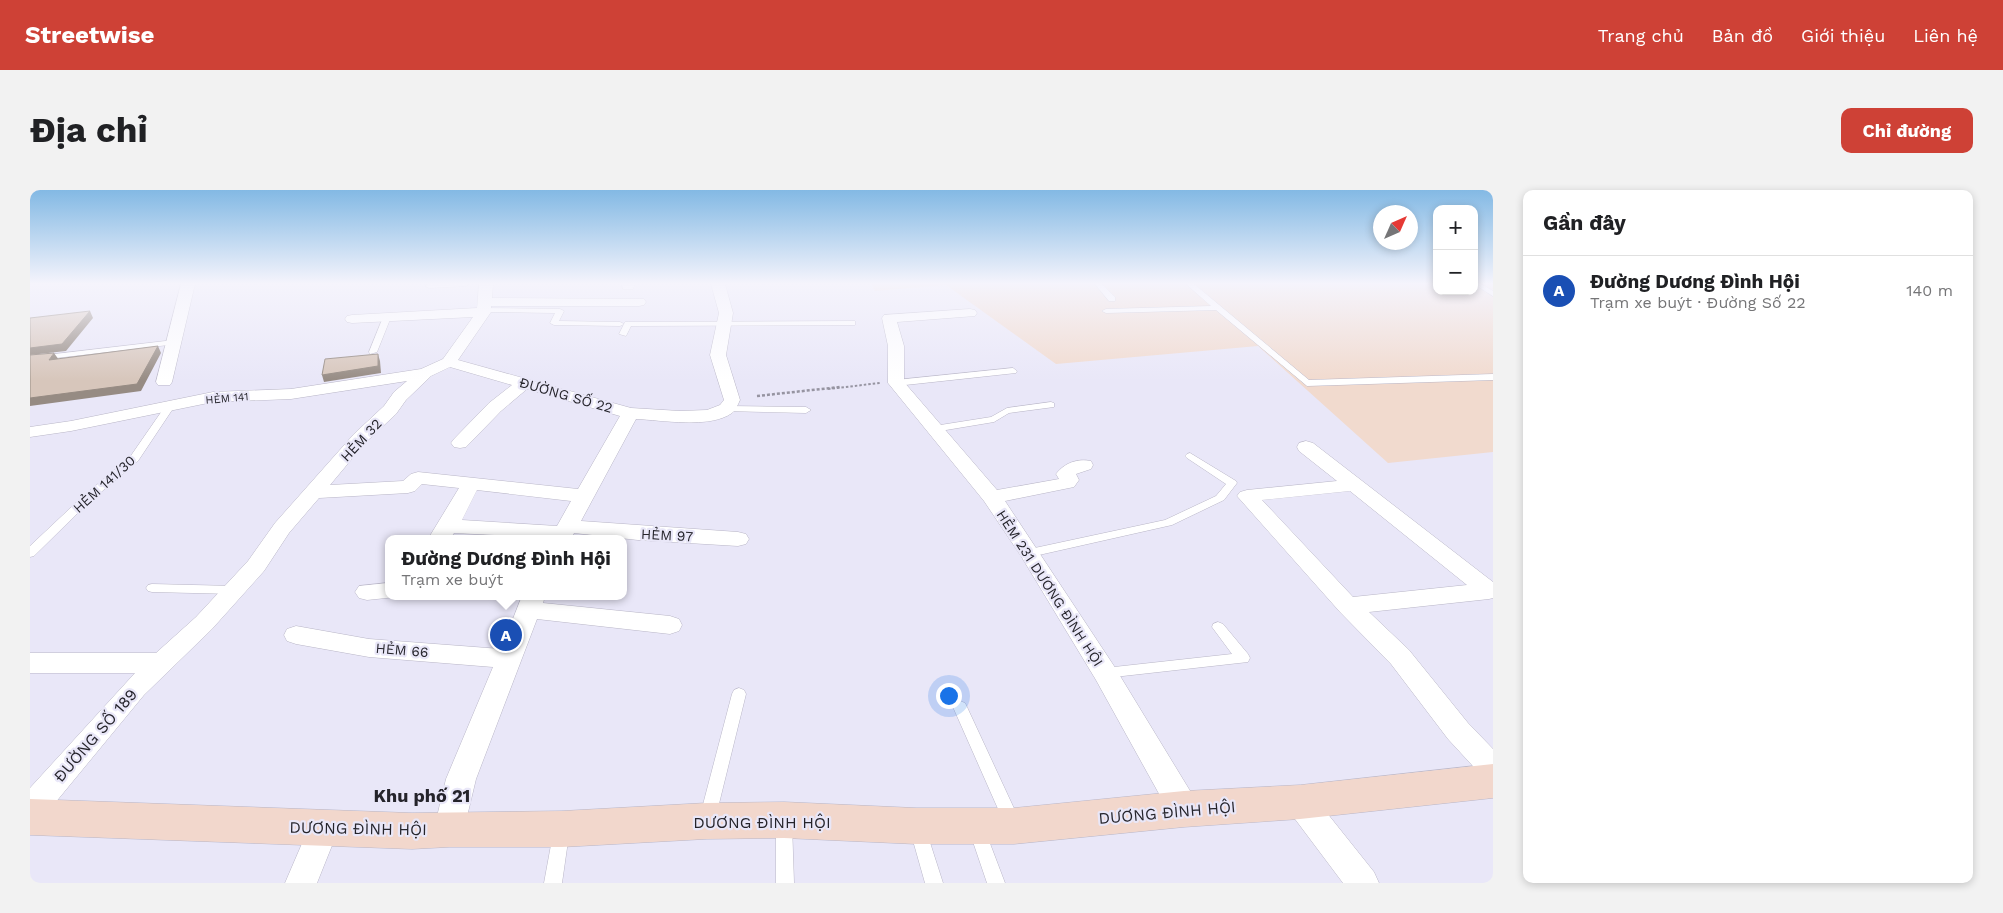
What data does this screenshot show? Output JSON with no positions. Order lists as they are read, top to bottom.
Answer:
{
  "streets": {
    "street": [
      "ĐƯỜNG SỐ 22",
      "HẺM 141",
      "HẺM 32",
      "HẺM 97",
      "HẺM 231 DƯƠNG ĐÌNH HỘI",
      "HẺM 66",
      "ĐƯỜNG SỐ 189",
      "DƯƠNG ĐÌNH HỘI"
    ],
    "lane": ["HẺM 141/30"]
  },
  "crossings": [
    ["ĐƯỜNG SỐ 22", "HẺM 32"],
    ["ĐƯỜNG SỐ 22", "HẺM 97"],
    ["HẺM 141", "HẺM 32"],
    ["HẺM 141", "HẺM 141/30"],
    ["HẺM 32", "ĐƯỜNG SỐ 189"],
    ["HẺM 231 DƯƠNG ĐÌNH HỘI", "DƯƠNG ĐÌNH HỘI"]
  ],
  "districts": ["Khu phố 21"],
  "north": "top right",
  "page": {
    "header": "Streetwise",
    "nav": [
      "Trang chủ",
      "Bản đồ",
      "Giới thiệu",
      "Liên hệ"
    ],
    "buttons": "Chỉ đường",
    "title": "Địa chỉ",
    "heading": "Gần đây",
    "map_buttons": ["+", "−"],
    "list": [
      {
        "mark": "A",
        "name": "Đường Dương Đình Hội",
        "note": "Trạm xe buýt · Đường Số 22",
        "value": "140 m"
      }
    ],
    "popup": ["Đường Dương Đình Hội", "Trạm xe buýt"],
    "pins": "A"
  }
}
